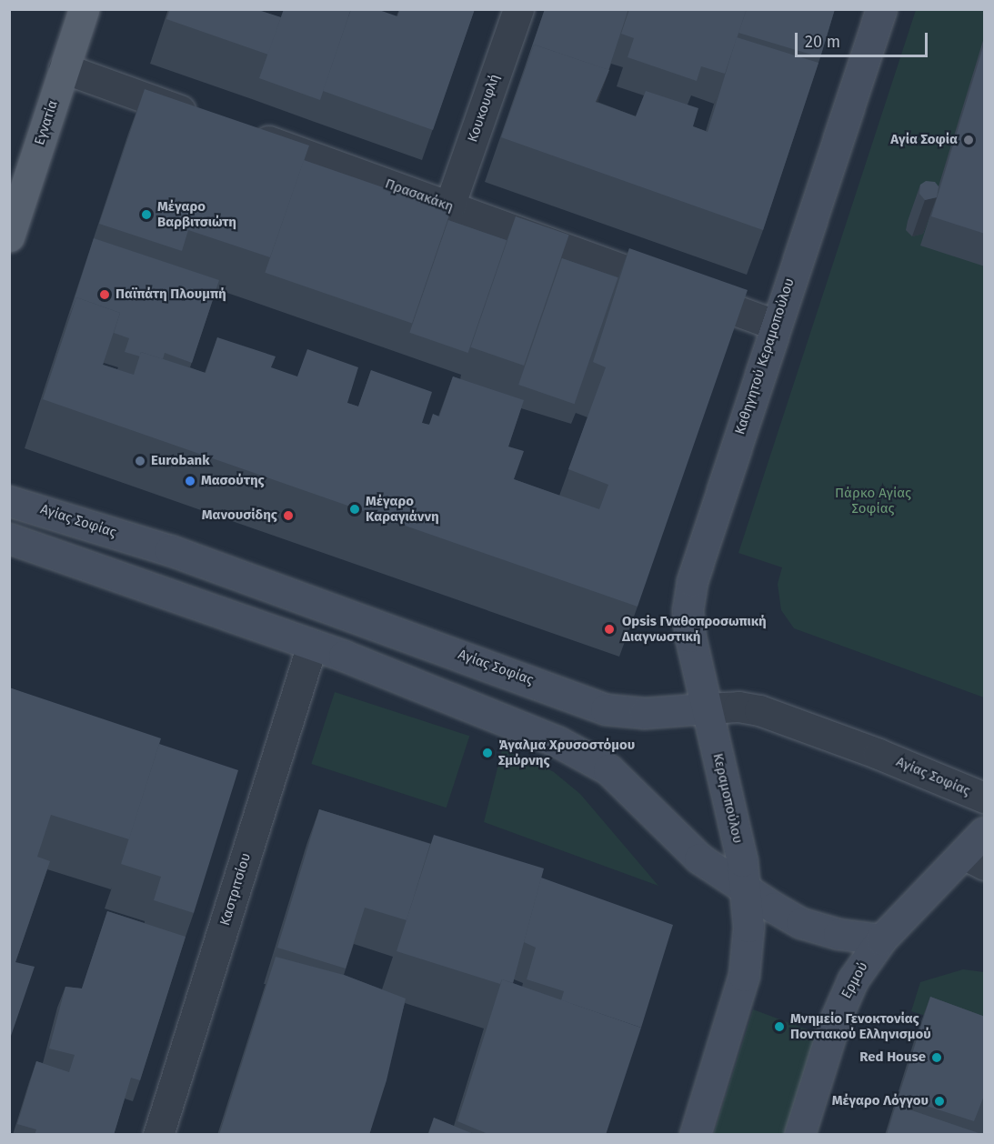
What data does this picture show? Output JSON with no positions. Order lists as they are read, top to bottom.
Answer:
{
  "streets": {
    "main road": [
      "Εγνατία",
      "Καθηγητού Κεραμοπούλου",
      "Αγίας Σοφίας",
      "Κεραμοπούλου",
      "Ερμού"
    ],
    "street": ["Κουκουφλή", "Πρασακάκη", "Καστριτσίου"]
  },
  "crossings": [
    ["Κουκουφλή", "Πρασακάκη"],
    ["Πρασακάκη", "Καθηγητού Κεραμοπούλου"],
    ["Καθηγητού Κεραμοπούλου", "Αγίας Σοφίας"],
    ["Καθηγητού Κεραμοπούλου", "Κεραμοπούλου"],
    ["Αγίας Σοφίας", "Κεραμοπούλου"]
  ],
  "parks": ["Πάρκο Αγίας Σοφίας"],
  "places": [
    "Αγία Σοφία",
    "Μέγαρο Βαρβιτσιώτη",
    "Παϊπάτη Πλουμπή",
    "Eurobank",
    "Μασούτης",
    "Μέγαρο Καραγιάννη",
    "Μανουσίδης",
    "Opsis Γναθοπροσωπική Διαγνωστική",
    "Άγαλμα Χρυσοστόμου Σμύρνης",
    "Μνημείο Γενοκτονίας Ποντιακού Ελληνισμού",
    "Red House",
    "Μέγαρο Λόγγου"
  ],
  "scale_bar": "20 m"
}
